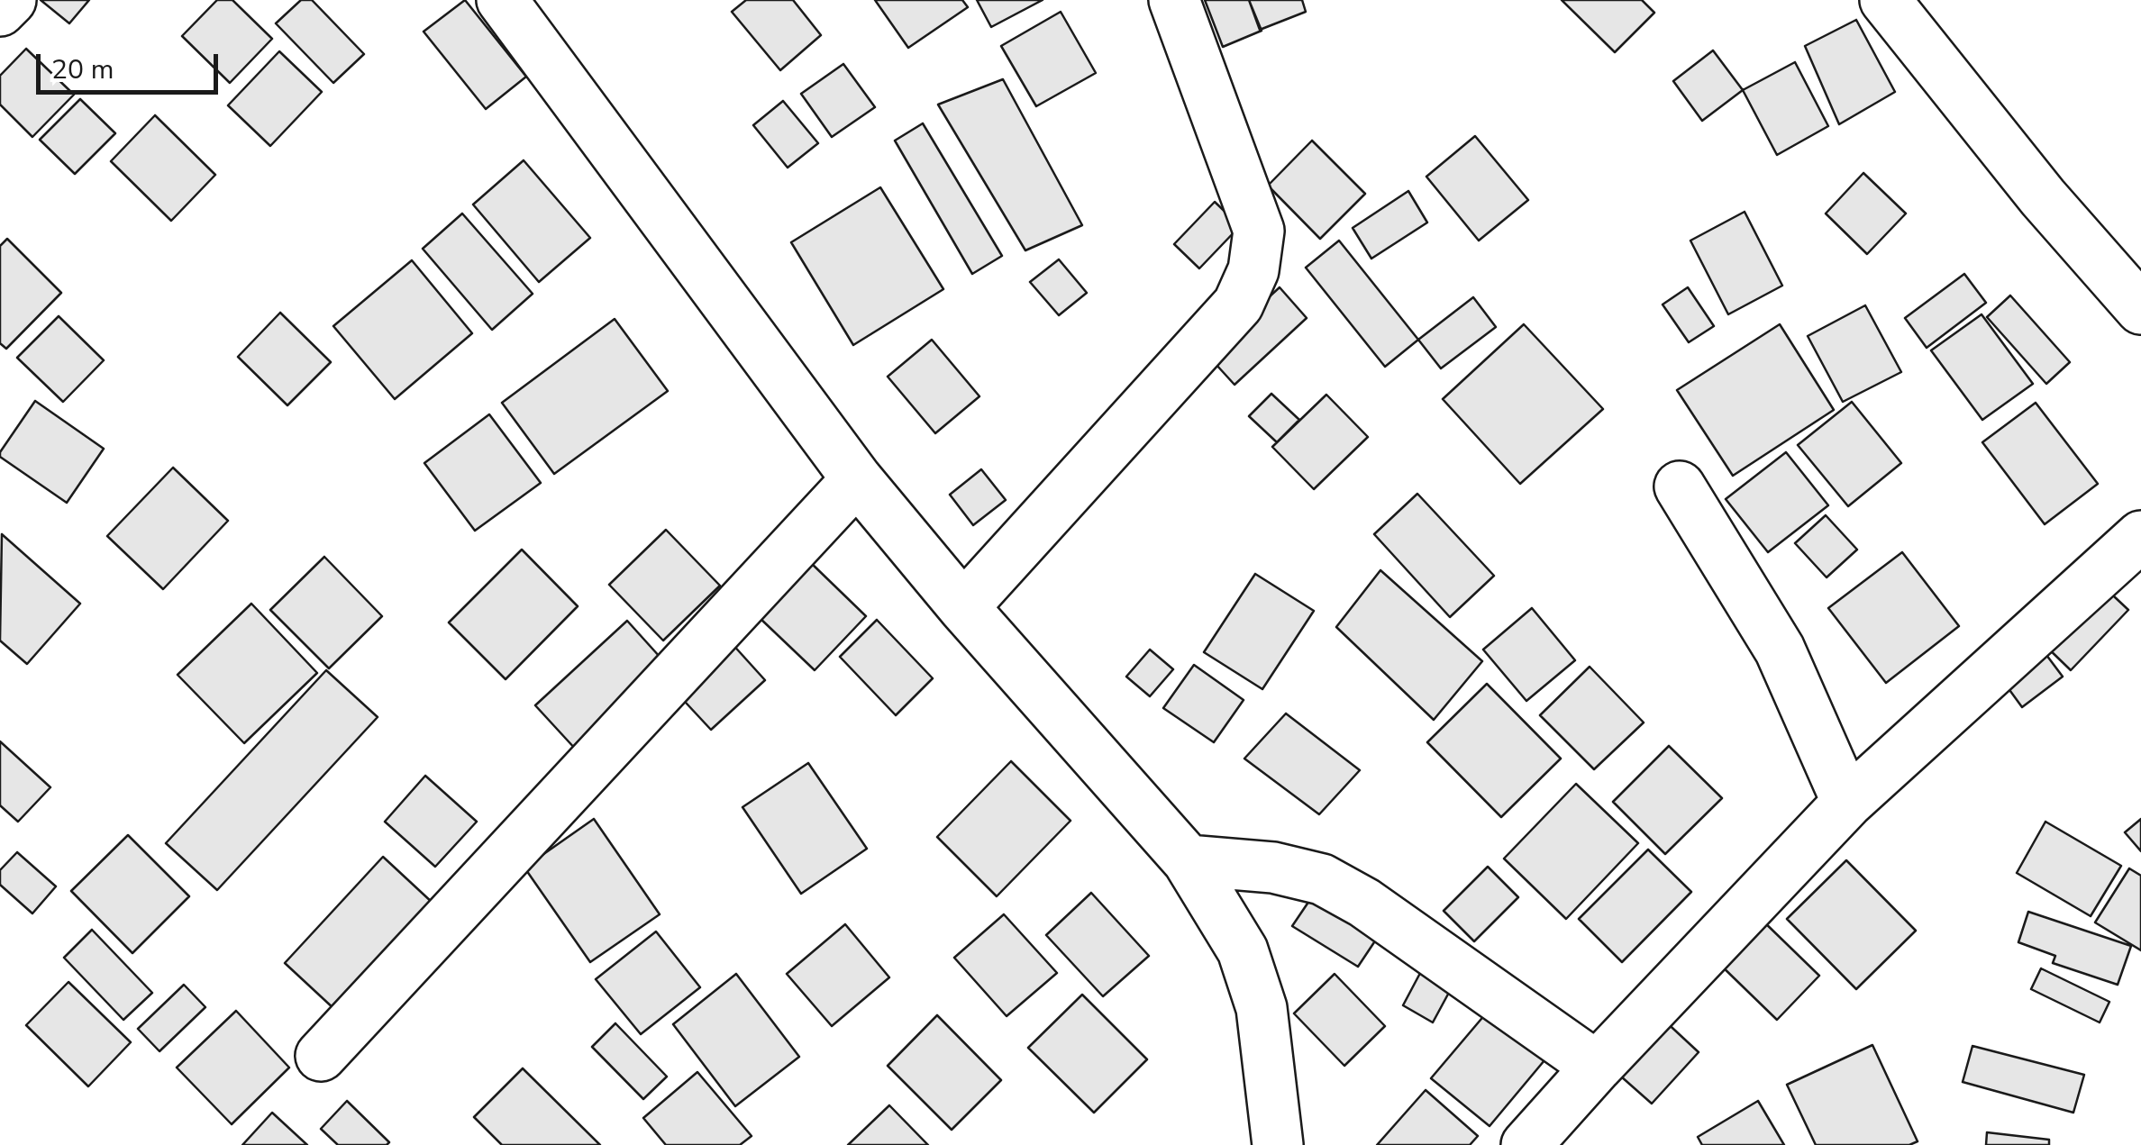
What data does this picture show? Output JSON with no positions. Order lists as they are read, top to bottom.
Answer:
{
  "scale_bar": "20 m"
}
